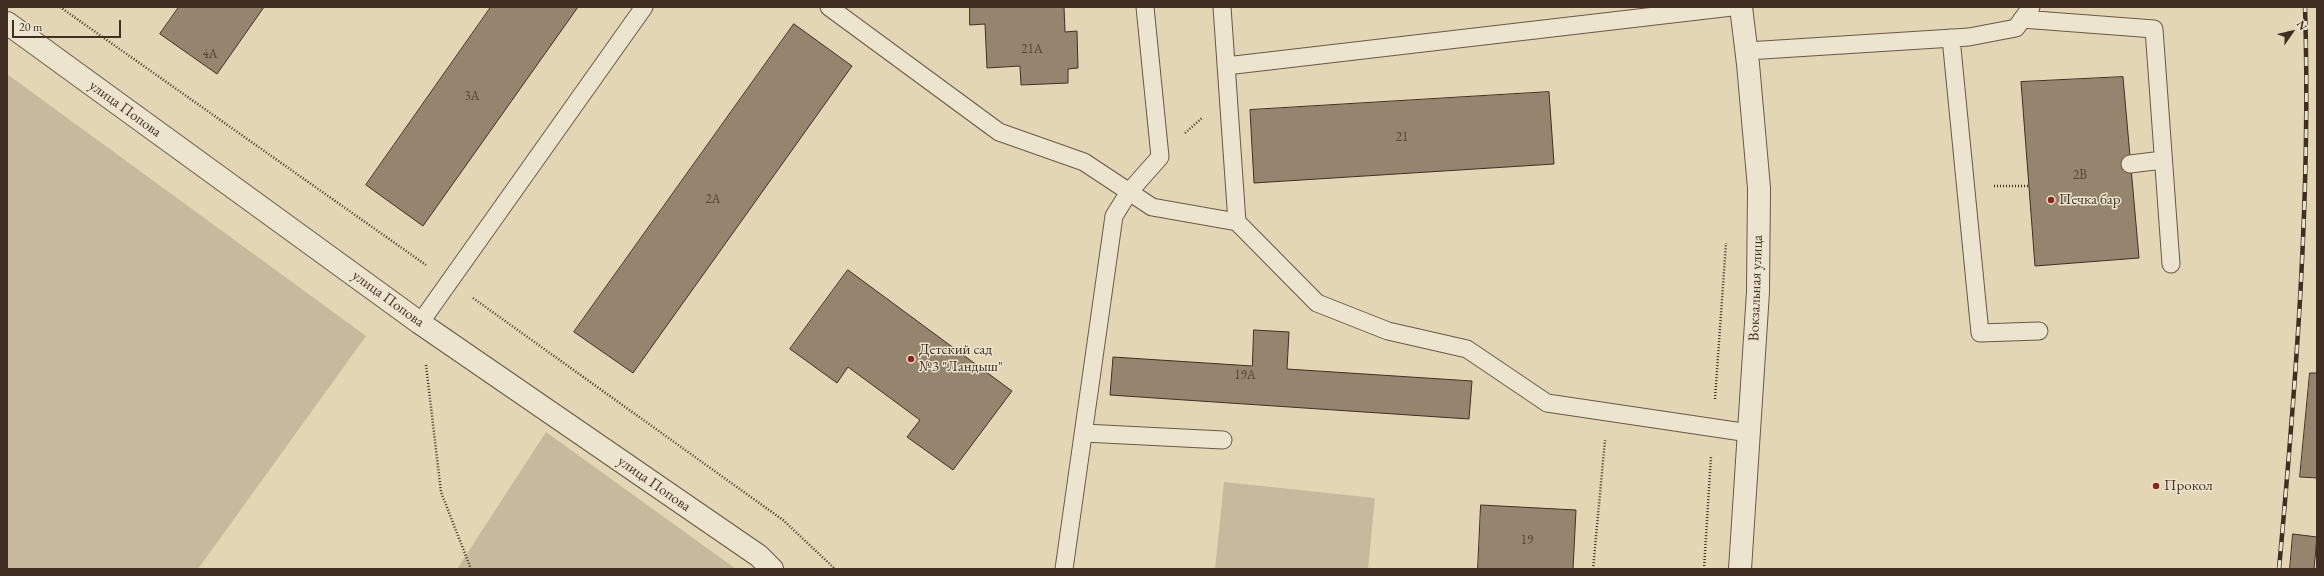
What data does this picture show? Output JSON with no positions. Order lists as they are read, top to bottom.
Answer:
{
  "streets": {
    "street": ["улица Попова", "Вокзальная улица"]
  },
  "places": ["Печка бар", "Детский сад №3 \"Ландыш\"", "Прокол"],
  "house_numbers": [
    "21А",
    "4А",
    "3А",
    "21",
    "2В",
    "2А",
    "19А",
    "19"
  ],
  "scale_bar": "20 m",
  "north": "top right"
}
